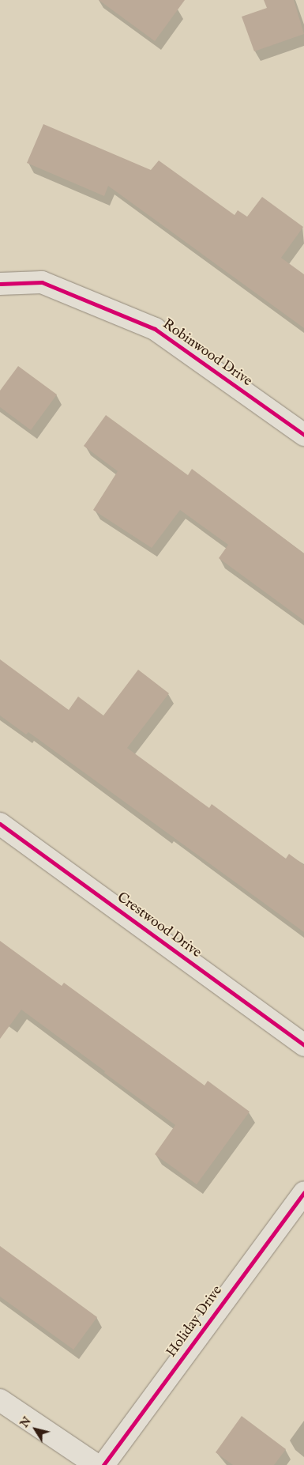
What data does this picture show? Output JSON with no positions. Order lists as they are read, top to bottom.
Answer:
{
  "streets": {
    "street": ["Robinwood Drive", "Crestwood Drive", "Holiday Drive"]
  },
  "north": "top left"
}
